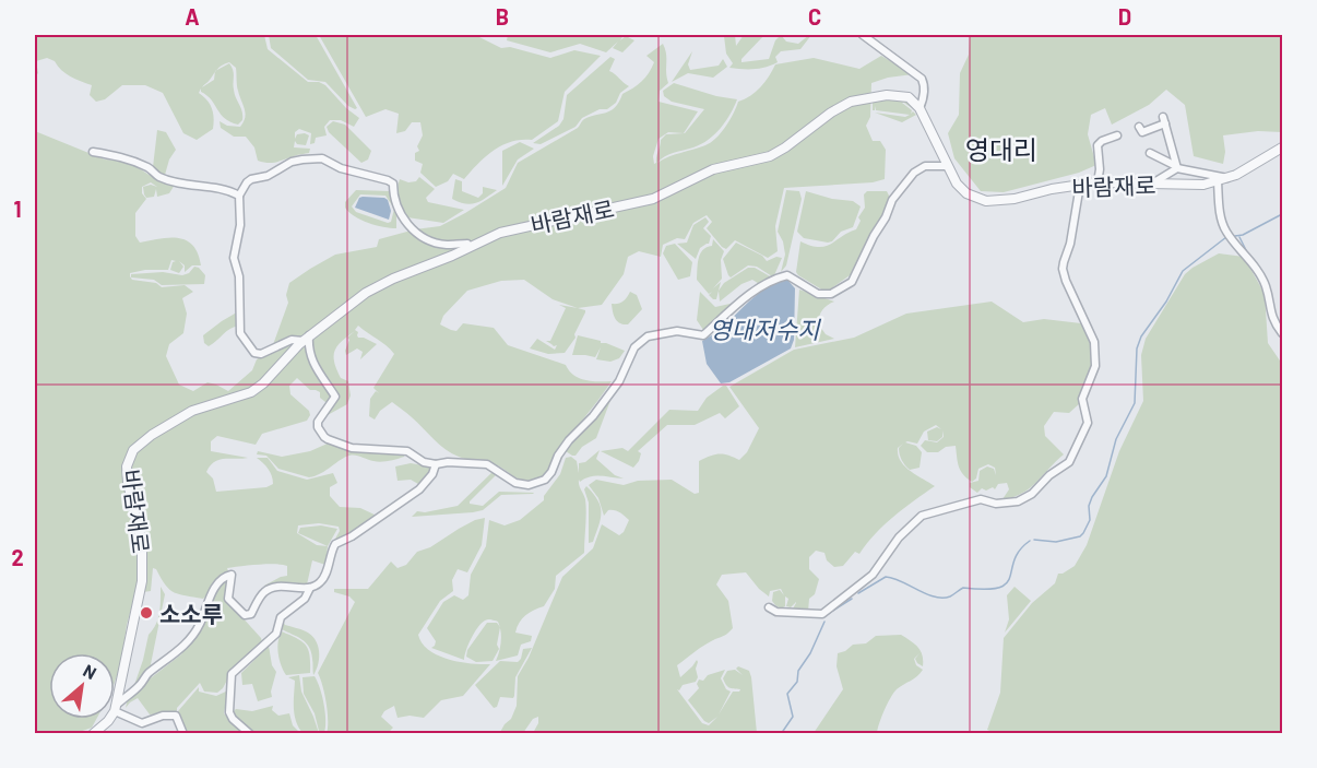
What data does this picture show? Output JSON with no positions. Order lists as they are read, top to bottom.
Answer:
{
  "streets": {
    "street": ["바람재로"]
  },
  "districts": ["영대리"],
  "water": ["영대저수지"],
  "places": ["소소루"],
  "north": "top right",
  "grid": {
    "columns": [
      "A",
      "B",
      "C",
      "D"
    ],
    "rows": ["1", "2"]
  }
}
